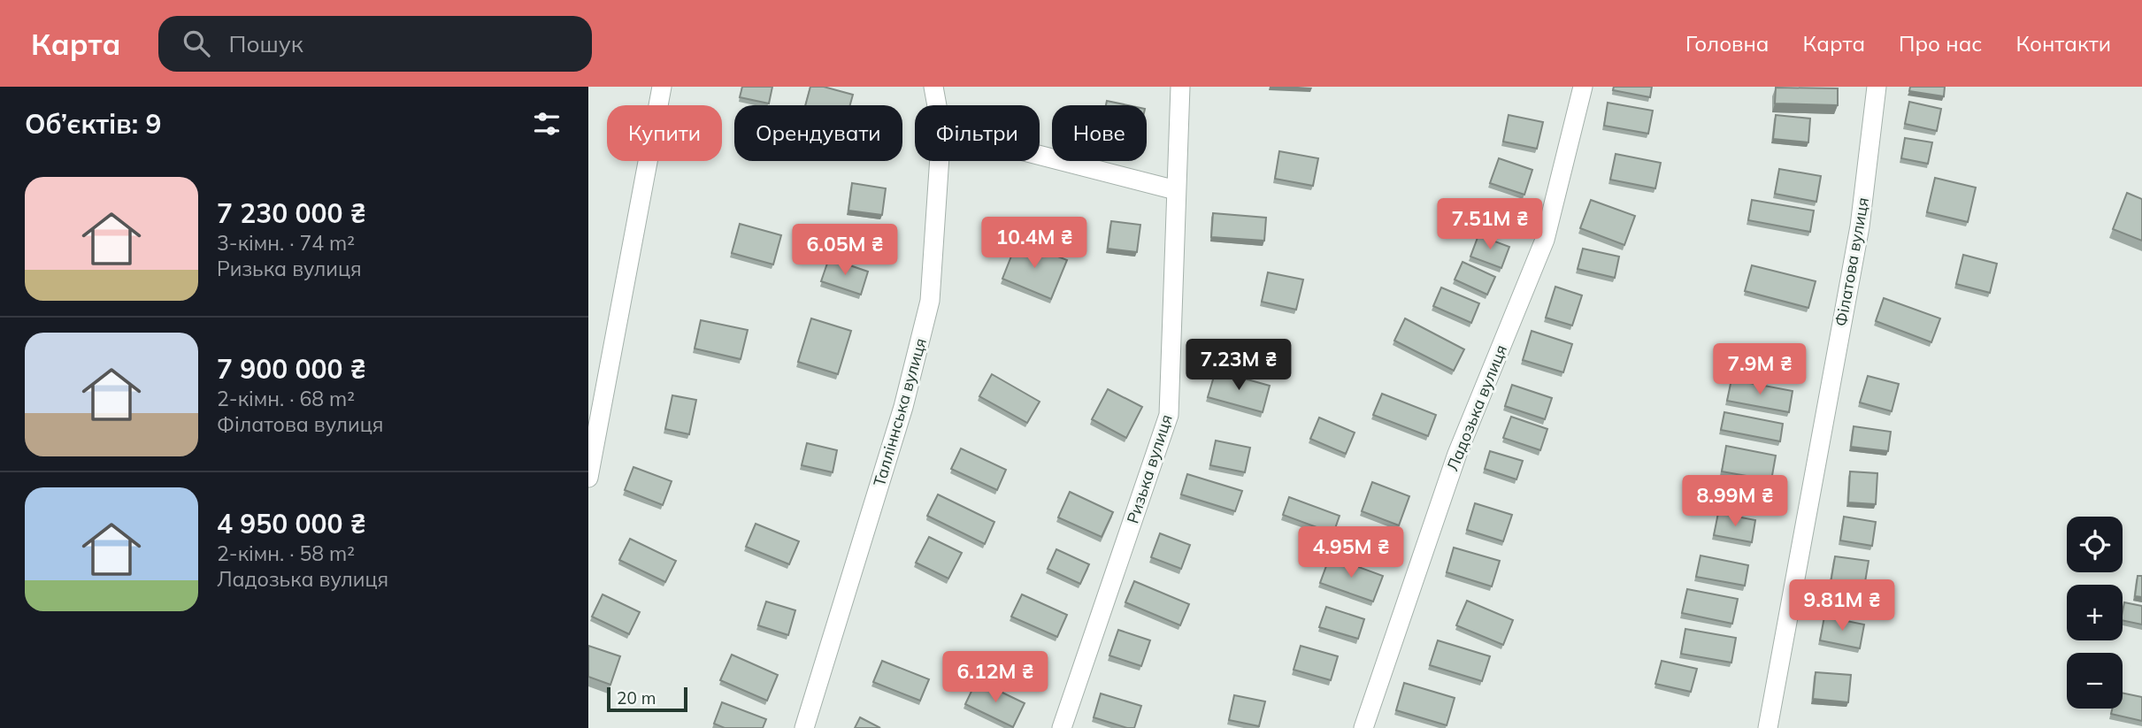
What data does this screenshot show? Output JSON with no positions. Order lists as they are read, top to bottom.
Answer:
{
  "streets": {
    "street": [
      "Філатова вулиця",
      "Ладозька вулиця",
      "Талліннська вулиця",
      "Ризька вулиця"
    ]
  },
  "scale_bar": "20 m",
  "page": {
    "header": "Карта",
    "search": "Пошук",
    "nav": [
      "Головна",
      "Карта",
      "Про нас",
      "Контакти"
    ],
    "heading": "Об’єктів: 9",
    "chip": [
      "Купити",
      "Орендувати",
      "Фільтри",
      "Нове"
    ],
    "list": [
      {
        "name": "7 230 000 ₴",
        "note": "3-кімн. · 74 m² · Ризька вулиця"
      },
      {
        "name": "7 900 000 ₴",
        "note": "2-кімн. · 68 m² · Філатова вулиця"
      },
      {
        "name": "4 950 000 ₴",
        "note": "2-кімн. · 58 m² · Ладозька вулиця"
      }
    ],
    "price": [
      "7.51M ₴",
      "10.4M ₴",
      "6.05M ₴",
      "7.23M ₴",
      "7.9M ₴",
      "8.99M ₴",
      "4.95M ₴",
      "9.81M ₴",
      "6.12M ₴"
    ],
    "map_buttons": ["+", "−"],
    "scale": "20 m"
  }
}
